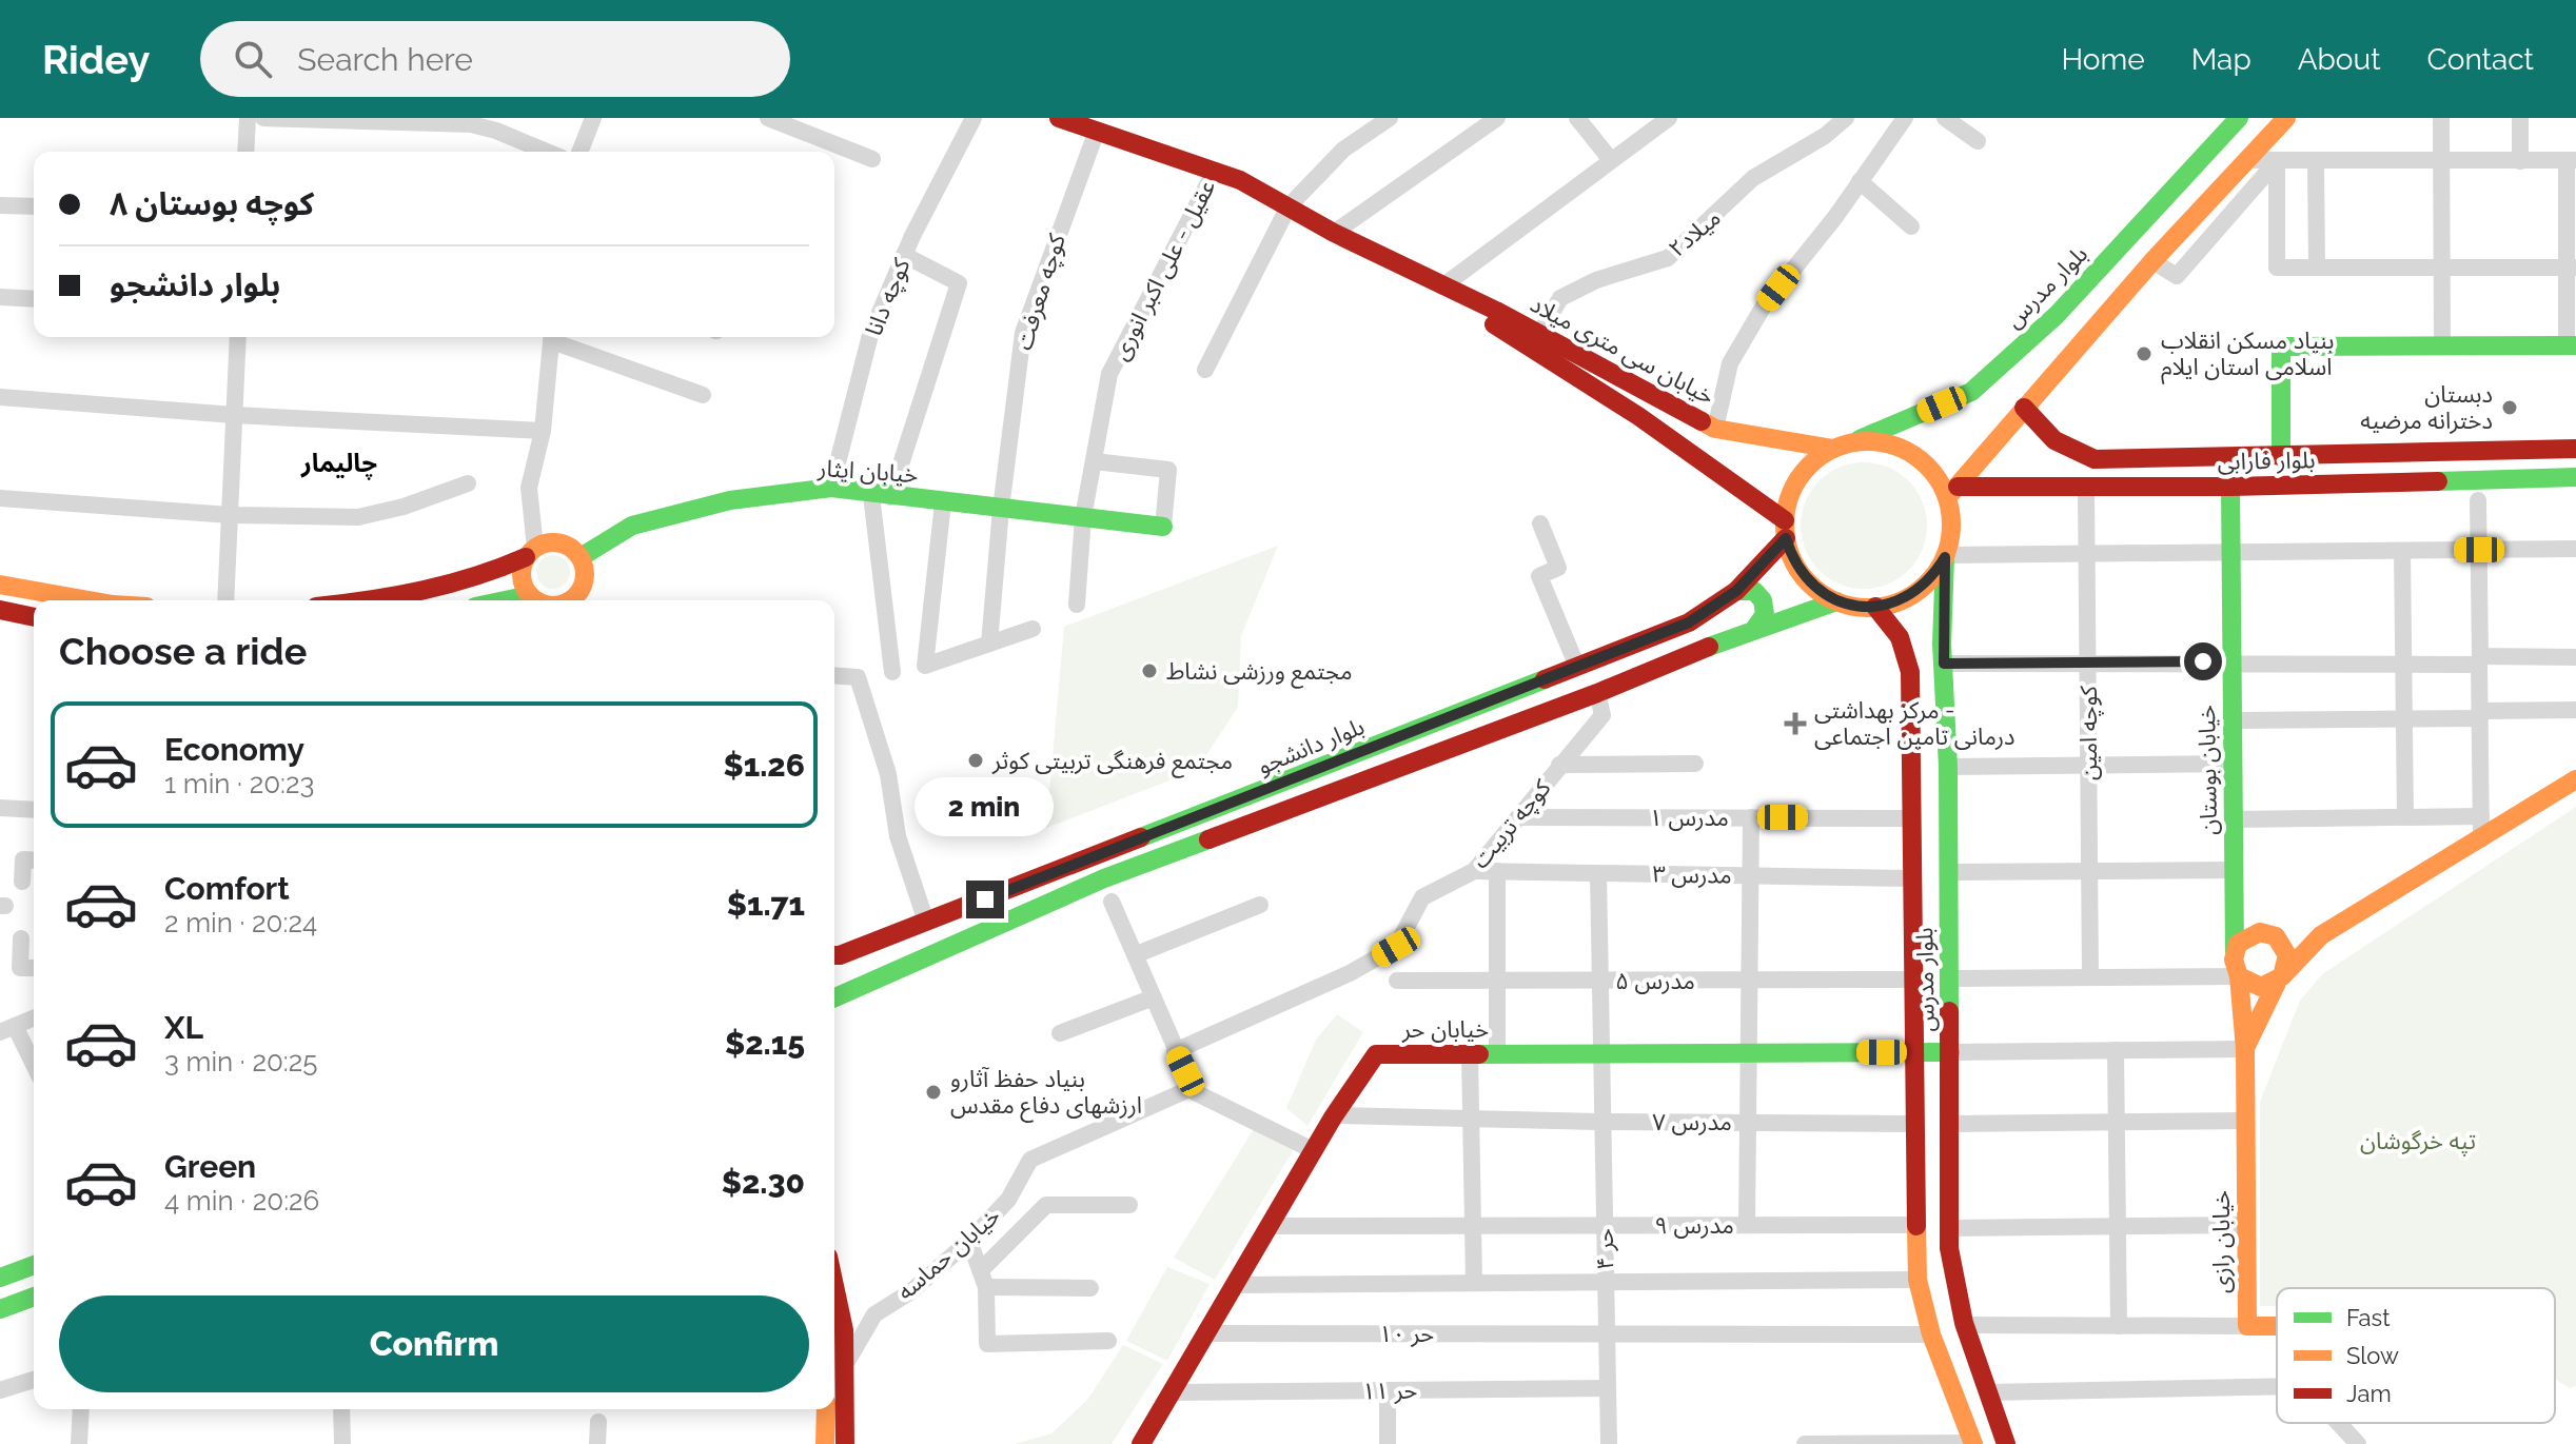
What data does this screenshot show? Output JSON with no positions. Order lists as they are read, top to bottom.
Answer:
{
  "streets": {
    "main road": [
      "بلوار مدرس",
      "خیابان سی متری میلاد",
      "بلوار فارابی",
      "خیابان ایثار",
      "بلوار دانشجو",
      "خیابان بوستان",
      "خیابان حر",
      "خیابان رازی"
    ],
    "street": [
      "میلاد۲",
      "عقیل - علی اکبر انوری",
      "کوچه معرفت",
      "کوچه دانا",
      "کوچه امین",
      "مدرس ۱",
      "کوچه تربیت",
      "مدرس ۳",
      "مدرس ۵",
      "مدرس ۷",
      "مدرس ۹",
      "حر ۴",
      "خیابان حماسه",
      "حر ۱۰",
      "حر ۱۱"
    ]
  },
  "crossings": [
    ["میلاد۲", "خیابان سی متری میلاد"],
    ["عقیل - علی اکبر انوری", "خیابان سی متری میلاد"],
    ["عقیل - علی اکبر انوری", "خیابان ایثار"],
    ["بلوار مدرس", "خیابان سی متری میلاد"],
    ["بلوار مدرس", "بلوار فارابی"],
    ["بلوار مدرس", "بلوار دانشجو"],
    ["بلوار مدرس", "مدرس ۱"],
    ["بلوار مدرس", "مدرس ۳"],
    ["بلوار مدرس", "مدرس ۵"],
    ["بلوار مدرس", "خیابان حر"],
    ["بلوار مدرس", "مدرس ۷"],
    ["بلوار مدرس", "مدرس ۹"],
    ["بلوار مدرس", "حر ۱۰"],
    ["کوچه معرفت", "خیابان سی متری میلاد"],
    ["کوچه معرفت", "خیابان ایثار"],
    ["کوچه دانا", "خیابان ایثار"],
    ["خیابان سی متری میلاد", "بلوار فارابی"],
    ["خیابان سی متری میلاد", "بلوار دانشجو"],
    ["بلوار فارابی", "کوچه امین"],
    ["بلوار فارابی", "بلوار دانشجو"],
    ["بلوار فارابی", "خیابان بوستان"],
    ["خیابان بوستان", "خیابان رازی"],
    ["مدرس ۱", "کوچه تربیت"],
    ["کوچه تربیت", "مدرس ۳"],
    ["مدرس ۳", "حر ۴"],
    ["مدرس ۵", "حر ۴"],
    ["خیابان حر", "مدرس ۷"],
    ["خیابان حر", "مدرس ۹"],
    ["خیابان حر", "حر ۴"],
    ["خیابان حر", "حر ۱۰"],
    ["خیابان حر", "حر ۱۱"],
    ["مدرس ۷", "حر ۴"],
    ["مدرس ۹", "حر ۴"],
    ["حر ۴", "حر ۱۰"],
    ["حر ۴", "حر ۱۱"]
  ],
  "districts": ["چالیمار"],
  "parks": ["تپه خرگوشان"],
  "places": {
    "other": [
      "بنیاد مسکن انقلاب اسلامی استان ایلام",
      "دبستان دخترانه مرضیه",
      "مجتمع ورزشی نشاط",
      "مجتمع فرهنگی تربیتی کوثر",
      "بنیاد حفظ آثارو ارزشهای دفاع مقدس"
    ],
    "health": ["مرکز بهداشتی - درمانی تامین اجتماعی"]
  },
  "legend": ["Fast", "Slow", "Jam"],
  "page": {
    "header": "Ridey",
    "search": "Search here",
    "nav": [
      "Home",
      "Map",
      "About",
      "Contact"
    ],
    "banner": ["کوچه بوستان ۸", "بلوار دانشجو"],
    "heading": "Choose a ride",
    "list": [
      {
        "name": "Economy",
        "note": "1 min · 20:23",
        "value": "$1.26"
      },
      {
        "name": "Comfort",
        "note": "2 min · 20:24",
        "value": "$1.71"
      },
      {
        "name": "XL",
        "note": "3 min · 20:25",
        "value": "$2.15"
      },
      {
        "name": "Green",
        "note": "4 min · 20:26",
        "value": "$2.30"
      }
    ],
    "bubble": "2 min",
    "buttons": "Confirm"
  }
}
